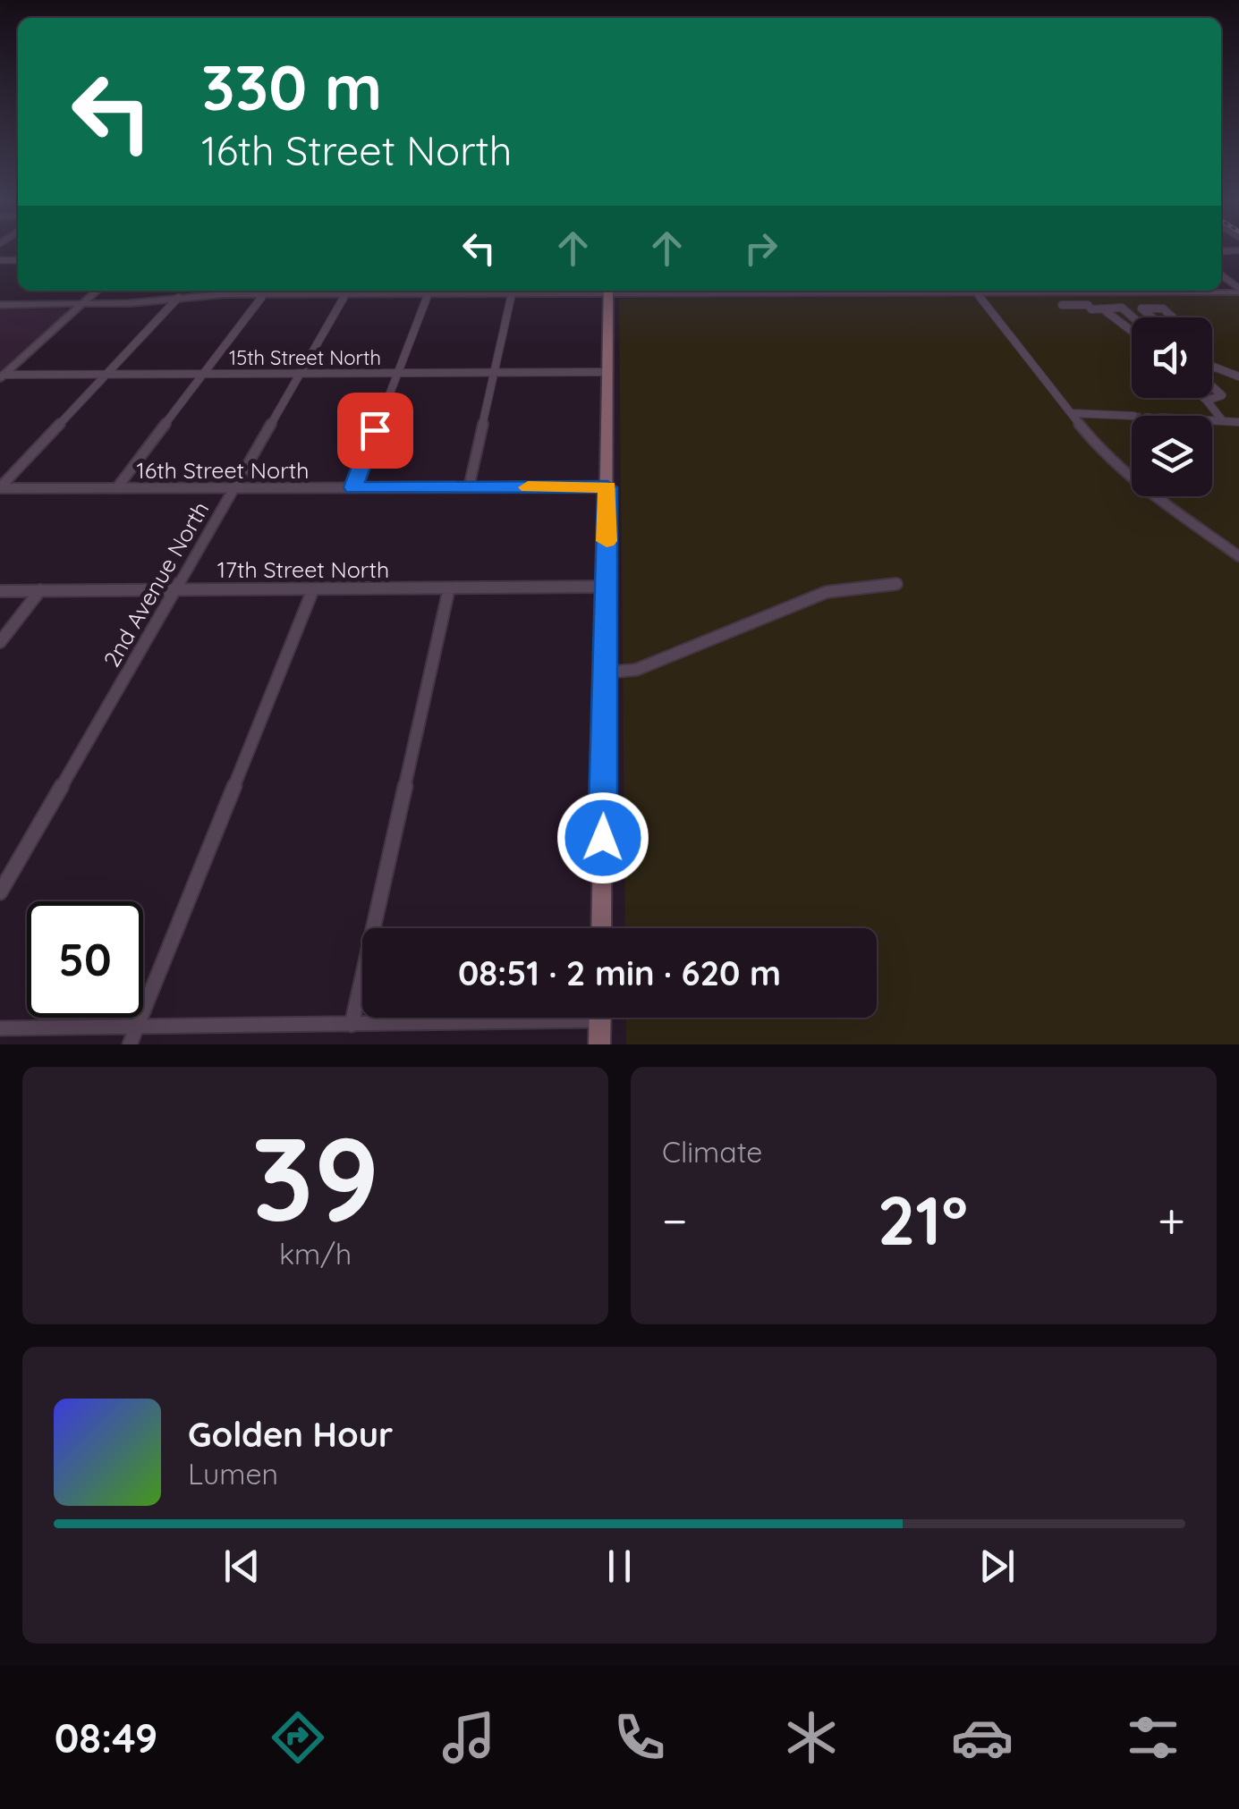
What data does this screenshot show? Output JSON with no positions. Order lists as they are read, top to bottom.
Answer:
{
  "streets": {
    "street": [
      "15th Street North",
      "16th Street North",
      "17th Street North",
      "2nd Avenue North"
    ]
  },
  "crossings": [
    ["15th Street North", "2nd Avenue North"],
    ["16th Street North", "2nd Avenue North"],
    ["17th Street North", "2nd Avenue North"]
  ],
  "page": {
    "turn": ["330 m", "16th Street North"],
    "limit": "50",
    "trip": "08:51 · 2 min · 620 m",
    "tile": [
      ["39", "km/h"],
      "Climate"
    ],
    "heat": ["−", "21°", "+"],
    "song": ["Golden Hour", "Lumen"],
    "tabs": "08:49"
  }
}
